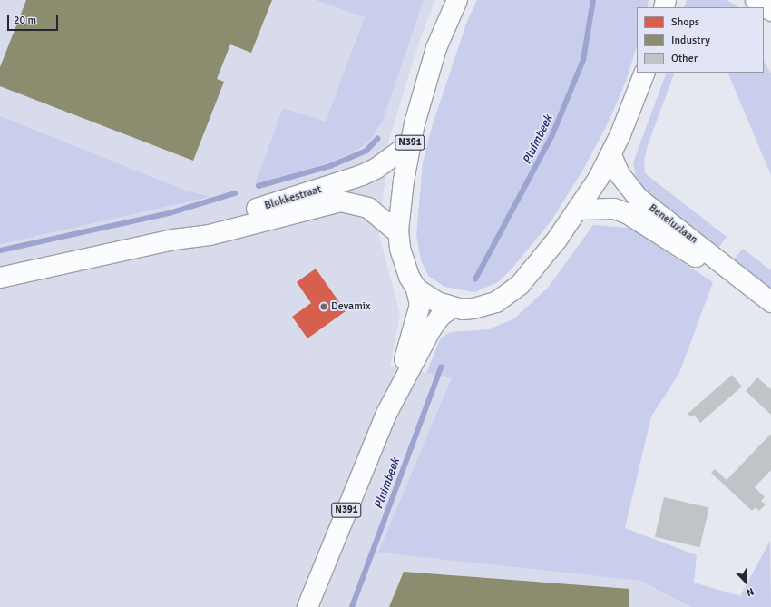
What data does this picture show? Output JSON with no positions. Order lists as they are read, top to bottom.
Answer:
{
  "streets": {
    "main road": ["N391", "Blokkestraat", "Beneluxlaan"]
  },
  "crossings": [
    ["N391", "Blokkestraat"]
  ],
  "water": ["Pluimbeek"],
  "places": ["Devamix"],
  "legend": ["Shops", "Industry", "Other"],
  "scale_bar": "20 m",
  "north": "bottom right"
}
